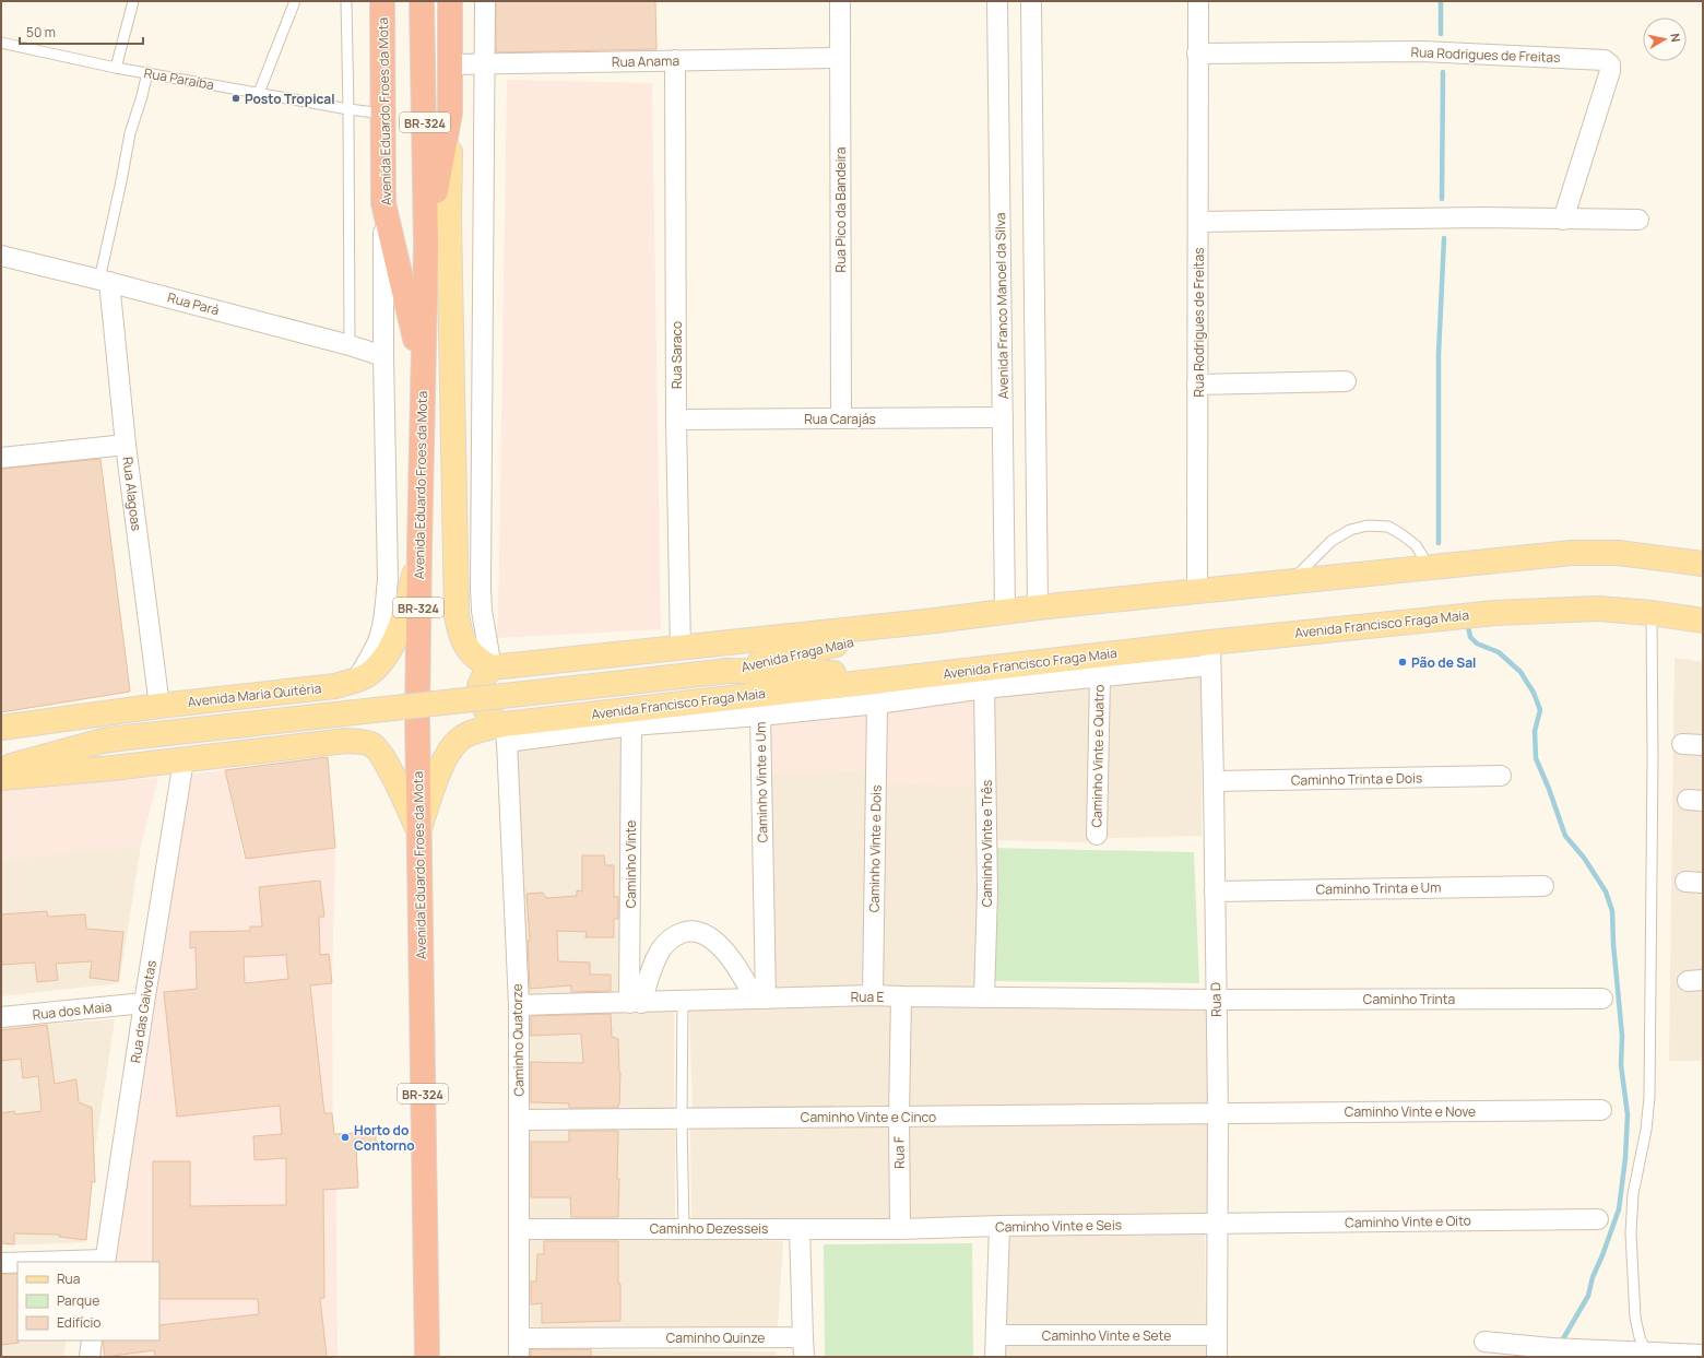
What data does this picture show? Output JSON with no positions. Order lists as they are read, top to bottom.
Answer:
{
  "streets": {
    "highway": ["Avenida Eduardo Froes da Mota", "BR-324"],
    "main road": ["Avenida Francisco Fraga Maia", "Avenida Fraga Maia", "Avenida Maria Quitéria"],
    "street": [
      "Rua Rodrigues de Freitas",
      "Rua Anama",
      "Rua Pico da Bandeira",
      "Rua Pará",
      "Avenida Franco Manoel da Silva",
      "Rua Saraco",
      "Rua Carajás",
      "Rua Alagoas",
      "Caminho Vinte e Quatro",
      "Caminho Trinta e Dois",
      "Caminho Vinte e Um",
      "Caminho Vinte e Três",
      "Caminho Vinte e Dois",
      "Caminho Vinte",
      "Caminho Trinta e Um",
      "Rua E",
      "Caminho Trinta",
      "Rua D",
      "Rua dos Maia",
      "Rua das Gaivotas",
      "Caminho Quatorze",
      "Caminho Vinte e Nove",
      "Caminho Vinte e Cinco",
      "Rua F",
      "Caminho Vinte e Oito",
      "Caminho Vinte e Seis",
      "Caminho Dezesseis",
      "Caminho Vinte e Sete",
      "Caminho Quinze"
    ],
    "lane": ["Rua Paraíba"]
  },
  "crossings": [
    ["Rua Anama", "Rua Pico da Bandeira"],
    ["Rua Anama", "Rua Saraco"],
    ["Rua Paraíba", "Avenida Eduardo Froes da Mota"],
    ["Avenida Eduardo Froes da Mota", "Avenida Francisco Fraga Maia"],
    ["Avenida Eduardo Froes da Mota", "Avenida Maria Quitéria"],
    ["Rua Pico da Bandeira", "Rua Carajás"],
    ["Rua Pará", "Rua Alagoas"],
    ["Avenida Franco Manoel da Silva", "Rua Carajás"],
    ["Rua Saraco", "Rua Carajás"],
    ["Rua Alagoas", "Avenida Maria Quitéria"],
    ["Avenida Francisco Fraga Maia", "Avenida Fraga Maia"],
    ["Avenida Francisco Fraga Maia", "Caminho Vinte e Um"],
    ["Avenida Francisco Fraga Maia", "Rua D"],
    ["Avenida Francisco Fraga Maia", "Caminho Quatorze"],
    ["Caminho Trinta e Dois", "Rua D"],
    ["Caminho Vinte e Um", "Caminho Vinte"],
    ["Caminho Vinte e Um", "Rua E"],
    ["Caminho Vinte e Um", "Caminho Quatorze"],
    ["Caminho Vinte e Três", "Rua E"],
    ["Caminho Vinte e Dois", "Rua E"],
    ["Caminho Vinte", "Rua E"],
    ["Caminho Trinta e Um", "Rua D"],
    ["Rua E", "Caminho Trinta"],
    ["Rua E", "Rua D"],
    ["Rua E", "Caminho Quatorze"],
    ["Rua E", "Rua F"],
    ["Caminho Trinta", "Rua D"],
    ["Rua D", "Caminho Vinte e Nove"],
    ["Rua D", "Caminho Vinte e Cinco"],
    ["Rua D", "Caminho Vinte e Oito"],
    ["Rua D", "Caminho Vinte e Seis"],
    ["Rua D", "Caminho Vinte e Sete"],
    ["Rua dos Maia", "Rua das Gaivotas"],
    ["Caminho Quatorze", "Caminho Vinte e Cinco"],
    ["Caminho Quatorze", "Caminho Dezesseis"],
    ["Caminho Quatorze", "Caminho Quinze"],
    ["Caminho Vinte e Nove", "Caminho Vinte e Cinco"],
    ["Caminho Vinte e Cinco", "Rua F"],
    ["Rua F", "Caminho Vinte e Seis"],
    ["Rua F", "Caminho Dezesseis"],
    ["Caminho Vinte e Oito", "Caminho Vinte e Seis"],
    ["Caminho Vinte e Seis", "Caminho Dezesseis"]
  ],
  "places": ["Posto Tropical", "Pão de Sal", "Horto do Contorno"],
  "legend": ["Rua", "Parque", "Edifício"],
  "scale_bar": "50 m",
  "north": "right"
}
